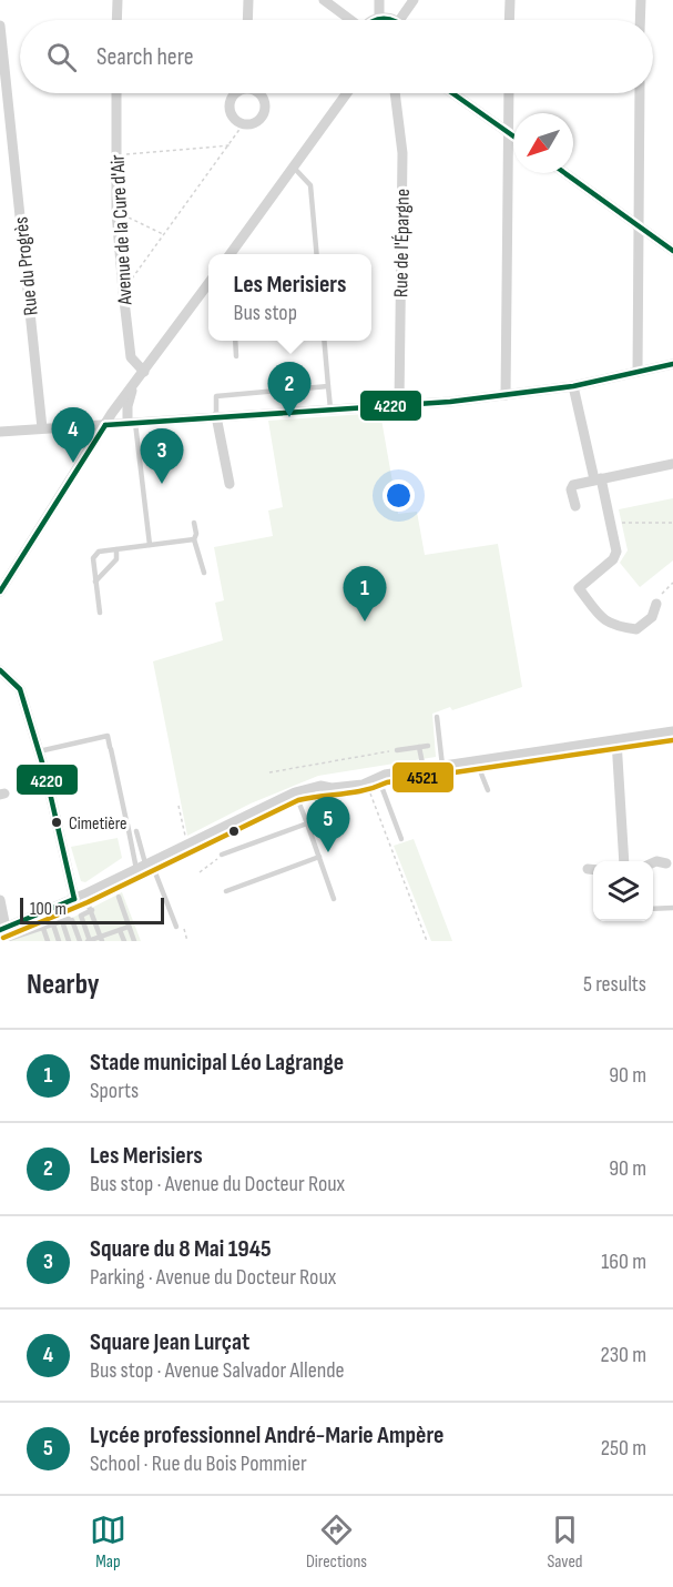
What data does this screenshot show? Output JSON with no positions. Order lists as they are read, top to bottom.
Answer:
{
  "streets": {
    "street": ["Avenue de la Cure d'Air", "Rue de l'Épargne", "Rue du Progrès"]
  },
  "places": ["Cimetière"],
  "lines": ["transit line 4220", "transit line 4521"],
  "scale_bar": "100 m",
  "north": "bottom left",
  "page": {
    "search": "Search here",
    "popup": ["Les Merisiers", "Bus stop"],
    "pins": [
      "2",
      "4",
      "3",
      "1",
      "5"
    ],
    "scale": "100 m",
    "heading": ["Nearby", "5 results"],
    "list": [
      {
        "mark": "1",
        "name": "Stade municipal Léo Lagrange",
        "note": "Sports",
        "value": "90 m"
      },
      {
        "mark": "2",
        "name": "Les Merisiers",
        "note": "Bus stop · Avenue du Docteur Roux",
        "value": "90 m"
      },
      {
        "mark": "3",
        "name": "Square du 8 Mai 1945",
        "note": "Parking · Avenue du Docteur Roux",
        "value": "160 m"
      },
      {
        "mark": "4",
        "name": "Square Jean Lurçat",
        "note": "Bus stop · Avenue Salvador Allende",
        "value": "230 m"
      },
      {
        "mark": "5",
        "name": "Lycée professionnel André-Marie Ampère",
        "note": "School · Rue du Bois Pommier",
        "value": "250 m"
      }
    ],
    "nav": ["Map", "Directions", "Saved"]
  }
}
